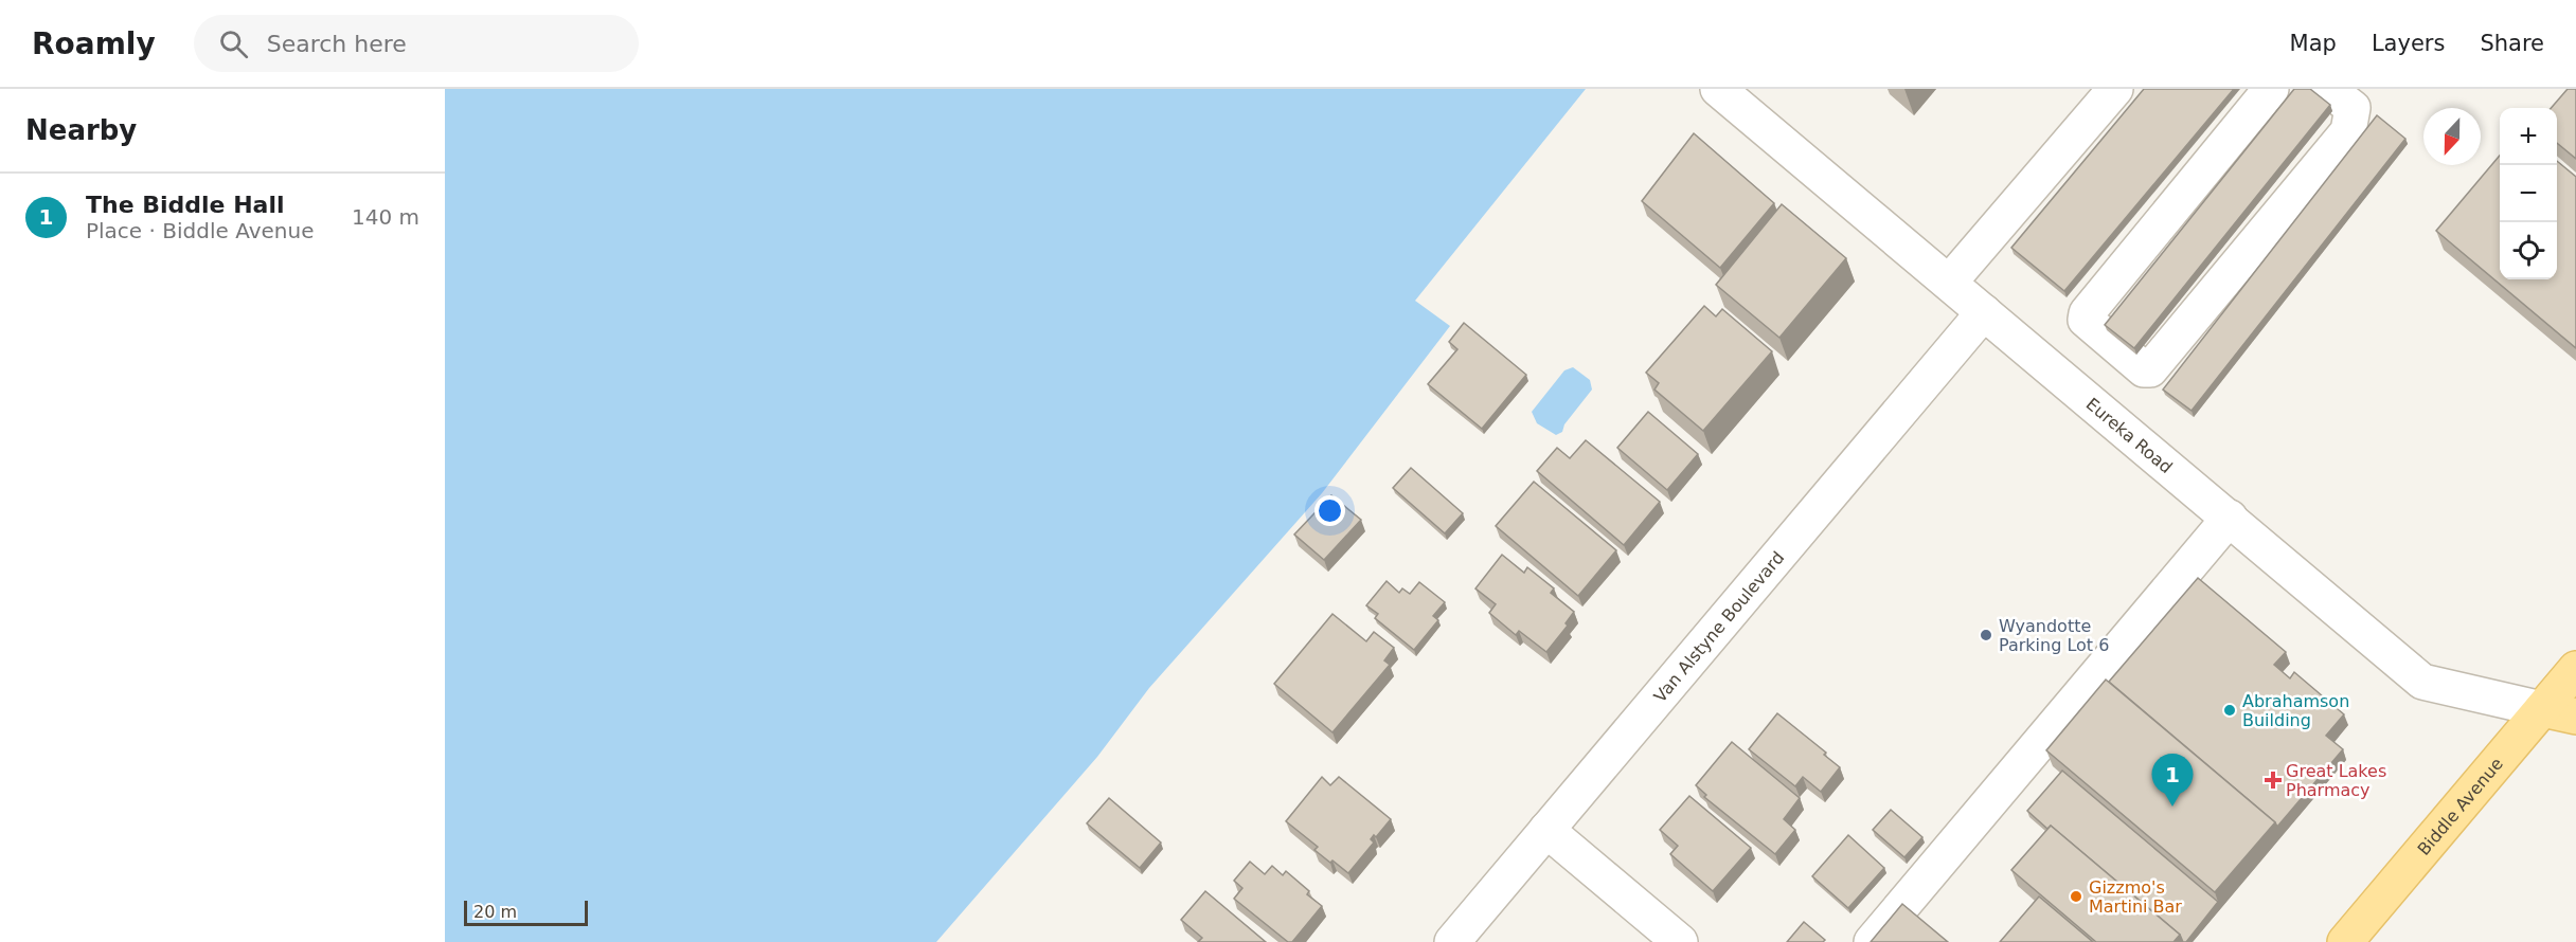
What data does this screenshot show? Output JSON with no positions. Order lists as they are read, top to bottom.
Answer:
{
  "streets": {
    "main road": ["Eureka Road", "Biddle Avenue"],
    "street": ["Van Alstyne Boulevard"]
  },
  "crossings": [
    ["Eureka Road", "Van Alstyne Boulevard"],
    ["Eureka Road", "Biddle Avenue"]
  ],
  "places": {
    "other": ["Wyandotte Parking Lot 6", "Abrahamson Building", "Gizzmo's Martini Bar"],
    "health": ["Great Lakes Pharmacy"]
  },
  "scale_bar": "20 m",
  "north": "bottom",
  "page": {
    "header": "Roamly",
    "search": "Search here",
    "nav": ["Map", "Layers", "Share"],
    "heading": "Nearby",
    "map_buttons": ["+", "−"],
    "list": [
      {
        "mark": "1",
        "name": "The Biddle Hall",
        "note": "Place · Biddle Avenue",
        "value": "140 m"
      }
    ],
    "pins": "1",
    "scale": "20 m"
  }
}
